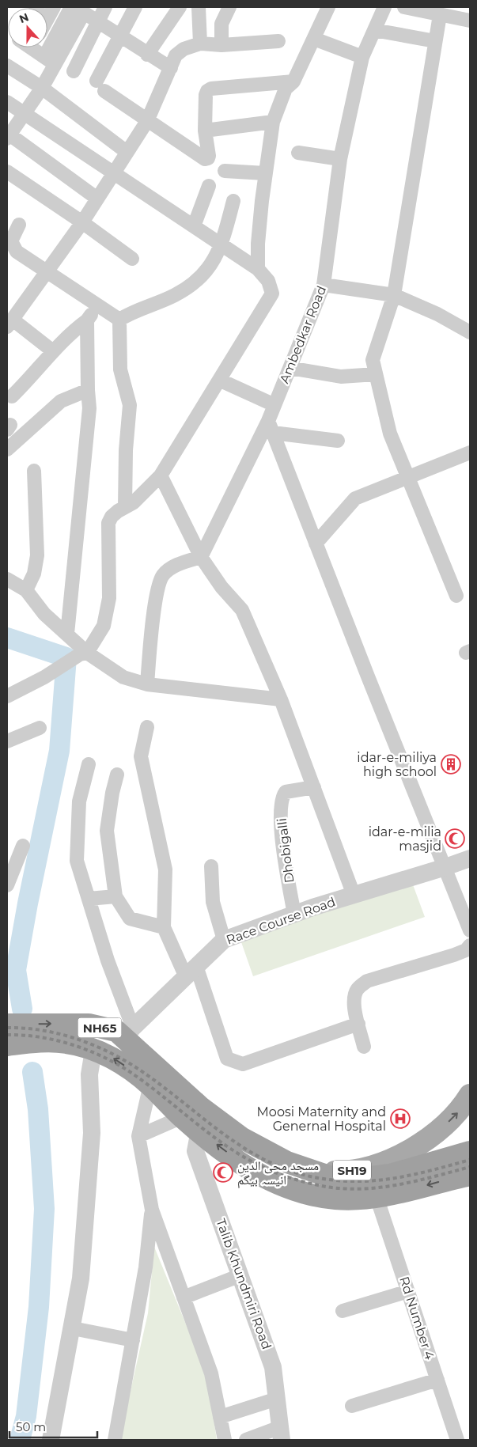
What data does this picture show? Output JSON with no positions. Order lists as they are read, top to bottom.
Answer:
{
  "streets": {
    "highway": ["NH65"],
    "main road": ["SH19"],
    "street": [
      "Ambedkar Road",
      "Dhobigalli",
      "Race Course Road",
      "Talib Khundmiri Road",
      "Rd Number 4"
    ]
  },
  "crossings": [
    ["Dhobigalli", "Race Course Road"],
    ["Race Course Road", "NH65"],
    ["NH65", "SH19"],
    ["NH65", "Talib Khundmiri Road"],
    ["NH65", "Rd Number 4"]
  ],
  "places": {
    "building": ["idar-e-miliya high school"],
    "mosque": ["idar-e-milia masjid", "مسجد محی الدین انیسہ بیگم"],
    "hospital": ["Moosi Maternity and Genernal Hospital"]
  },
  "scale_bar": "50 m",
  "north": "top"
}
